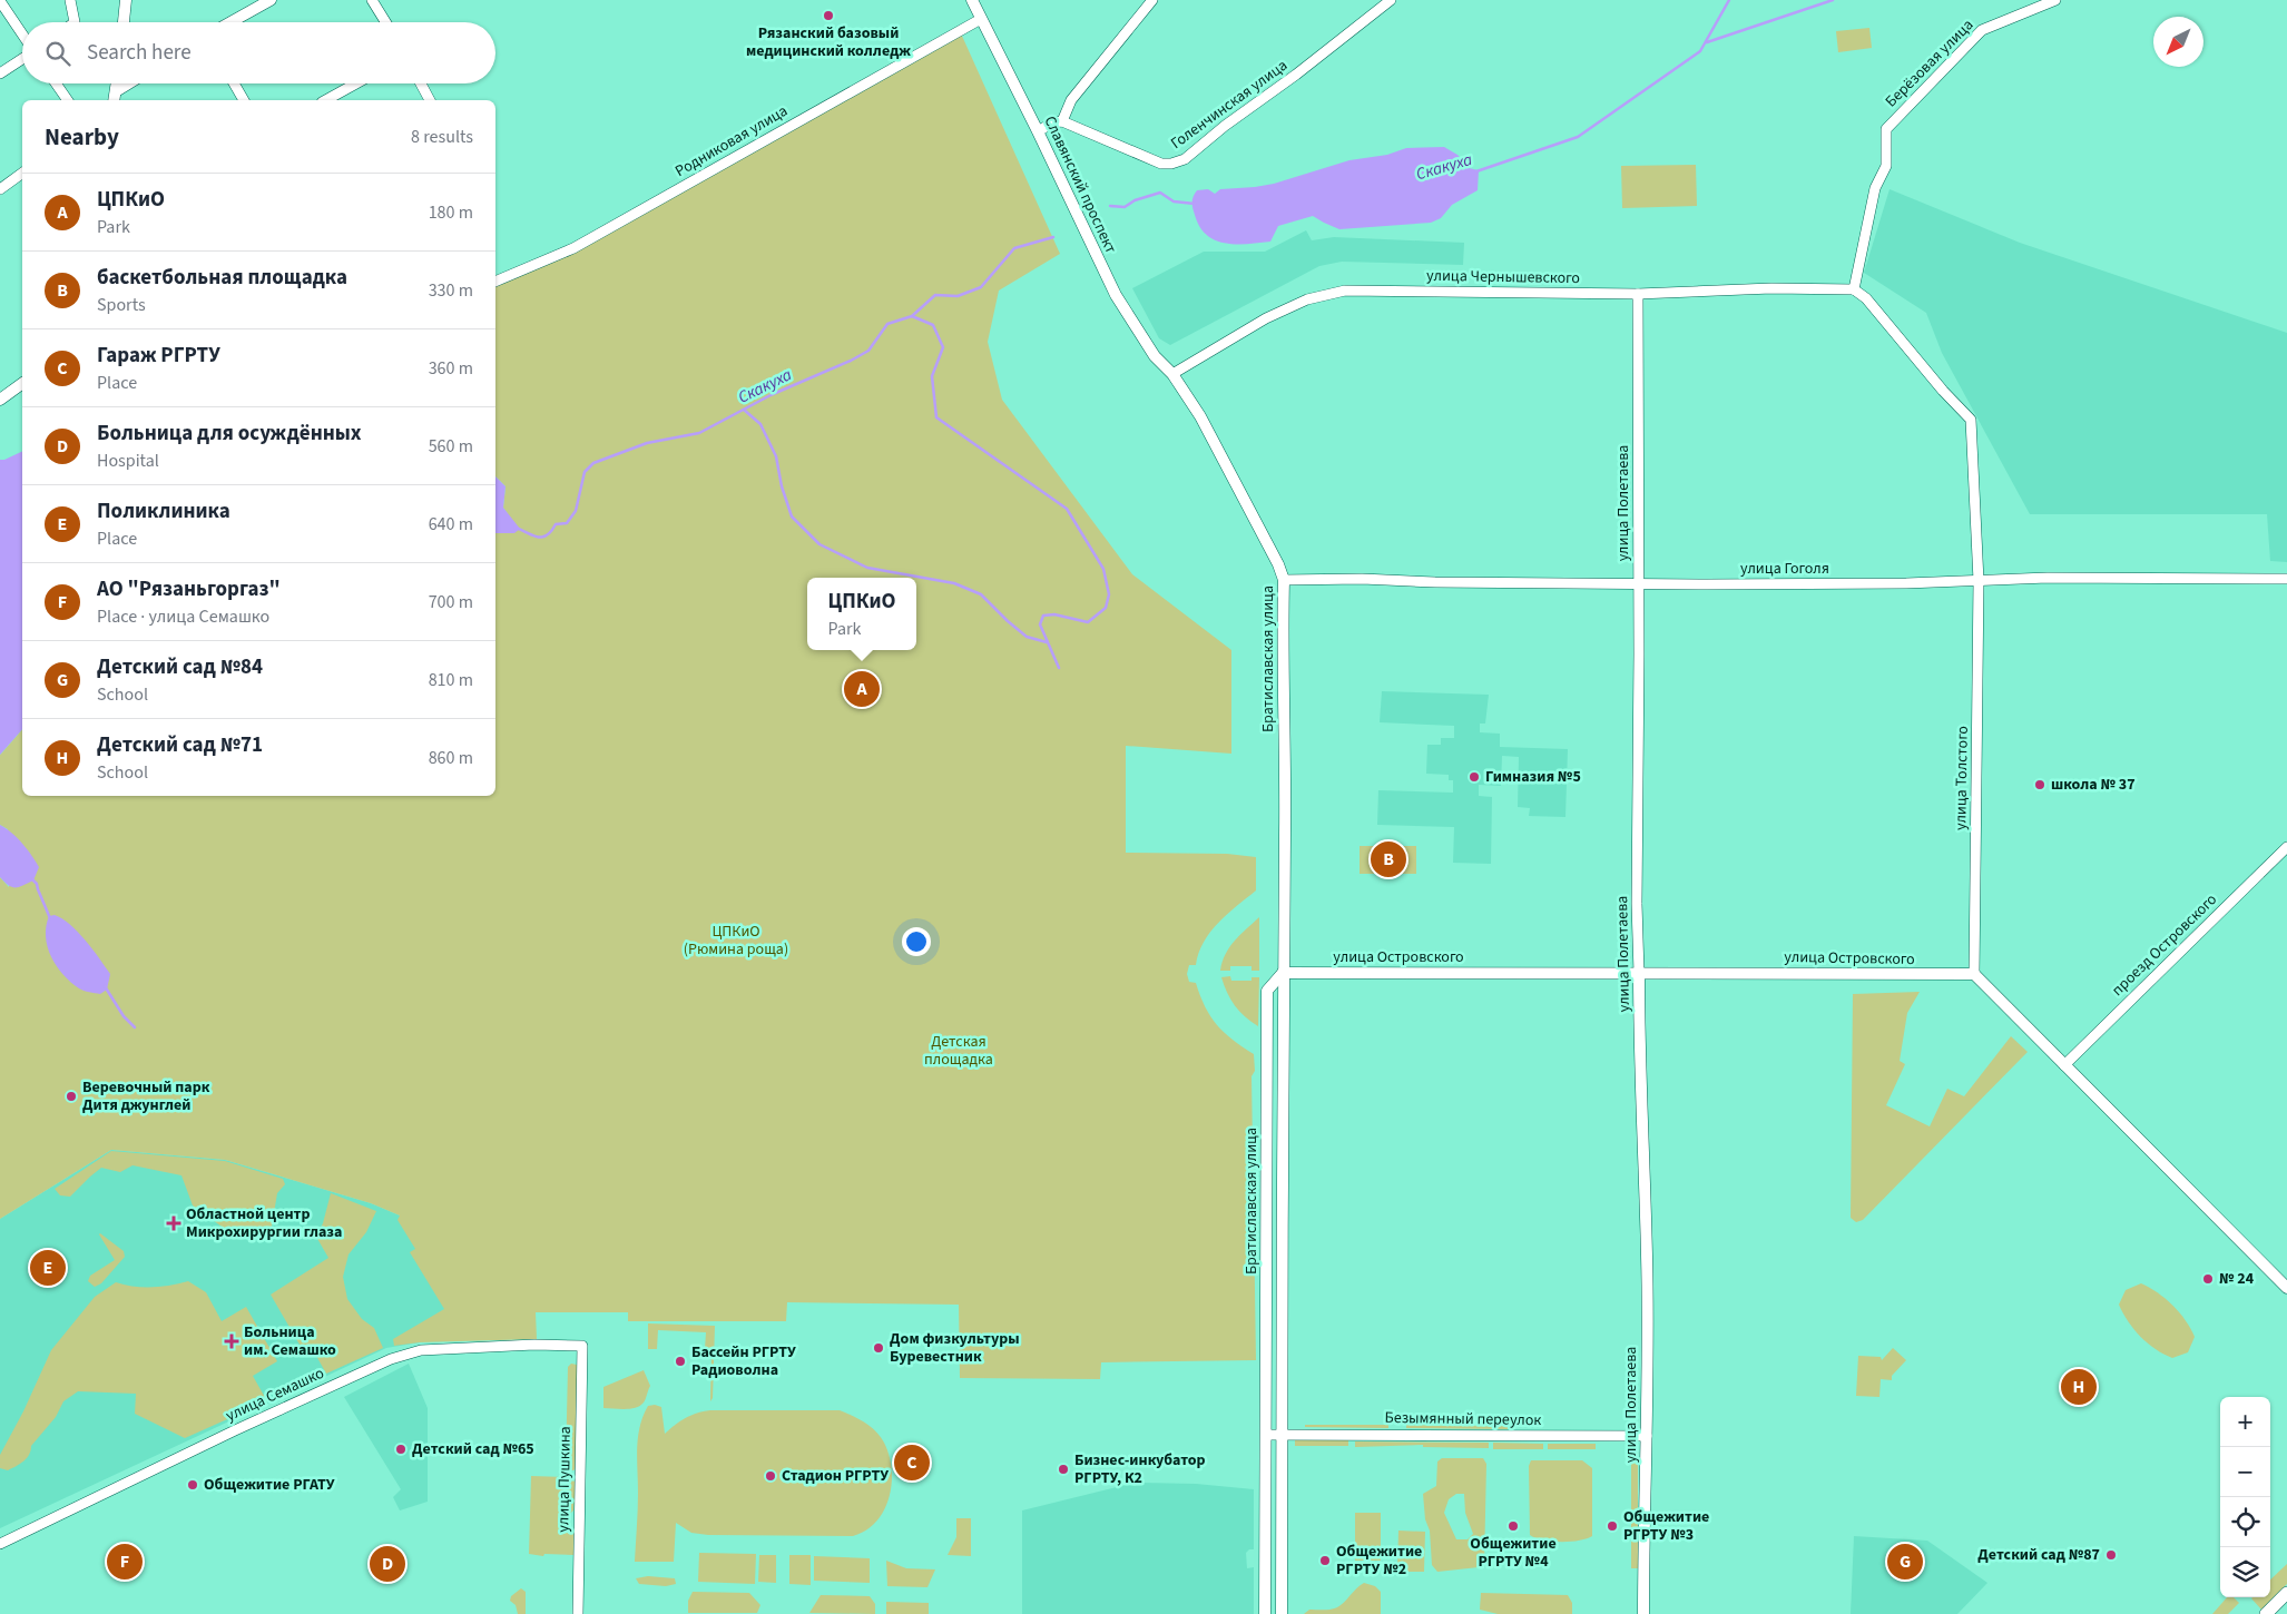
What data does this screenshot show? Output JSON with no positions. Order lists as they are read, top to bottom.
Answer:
{
  "streets": {
    "street": [
      "Берёзовая улица",
      "Голенчинская улица",
      "Родниковая улица",
      "Славянский проспект",
      "улица Чернышевского",
      "улица Полетаева",
      "улица Гоголя",
      "Братиславская улица",
      "улица Толстого",
      "проезд Островского",
      "улица Островского",
      "улица Семашко",
      "Безымянный переулок",
      "улица Пушкина"
    ]
  },
  "crossings": [
    ["Берёзовая улица", "улица Чернышевского"],
    ["Берёзовая улица", "улица Толстого"],
    ["Родниковая улица", "Славянский проспект"],
    ["Славянский проспект", "улица Чернышевского"],
    ["Славянский проспект", "Братиславская улица"],
    ["улица Чернышевского", "улица Полетаева"],
    ["улица Чернышевского", "Братиславская улица"],
    ["улица Чернышевского", "улица Толстого"],
    ["улица Полетаева", "улица Гоголя"],
    ["улица Полетаева", "улица Островского"],
    ["улица Полетаева", "Безымянный переулок"],
    ["улица Гоголя", "Братиславская улица"],
    ["улица Гоголя", "улица Толстого"],
    ["Братиславская улица", "улица Островского"],
    ["Братиславская улица", "Безымянный переулок"],
    ["улица Толстого", "улица Островского"],
    ["улица Семашко", "улица Пушкина"]
  ],
  "water": ["Скакуха"],
  "parks": ["ЦПКиО (Рюмина роща)", "Детская площадка"],
  "places": {
    "other": [
      "Рязанский базовый медицинский колледж",
      "Гимназия №5",
      "школа № 37",
      "Веревочный парк Дитя джунглей",
      "№ 24",
      "Дом физкультуры Буревестник",
      "Бассейн РГРТУ Радиоволна",
      "Детский сад №65",
      "Бизнес-инкубатор РГРТУ, К2",
      "Стадион РГРТУ",
      "Общежитие РГАТУ",
      "Общежитие РГРТУ №4",
      "Общежитие РГРТУ №3",
      "Детский сад №87",
      "Общежитие РГРТУ №2"
    ],
    "health": ["Областной центр Микрохирургии глаза", "Больница им. Семашко"]
  },
  "north": "bottom left",
  "page": {
    "search": "Search here",
    "heading": ["Nearby", "8 results"],
    "list": [
      {
        "mark": "A",
        "name": "ЦПКиО",
        "note": "Park",
        "value": "180 m"
      },
      {
        "mark": "B",
        "name": "баскетбольная площадка",
        "note": "Sports",
        "value": "330 m"
      },
      {
        "mark": "C",
        "name": "Гараж РГРТУ",
        "note": "Place",
        "value": "360 m"
      },
      {
        "mark": "D",
        "name": "Больница для осуждённых",
        "note": "Hospital",
        "value": "560 m"
      },
      {
        "mark": "E",
        "name": "Поликлиника",
        "note": "Place",
        "value": "640 m"
      },
      {
        "mark": "F",
        "name": "АО \"Рязаньгоргаз\"",
        "note": "Place · улица Семашко",
        "value": "700 m"
      },
      {
        "mark": "G",
        "name": "Детский сад №84",
        "note": "School",
        "value": "810 m"
      },
      {
        "mark": "H",
        "name": "Детский сад №71",
        "note": "School",
        "value": "860 m"
      }
    ],
    "popup": ["ЦПКиО", "Park"],
    "pins": [
      "A",
      "B",
      "E",
      "H",
      "C",
      "F",
      "G",
      "D"
    ],
    "map_buttons": ["+", "−"]
  }
}
